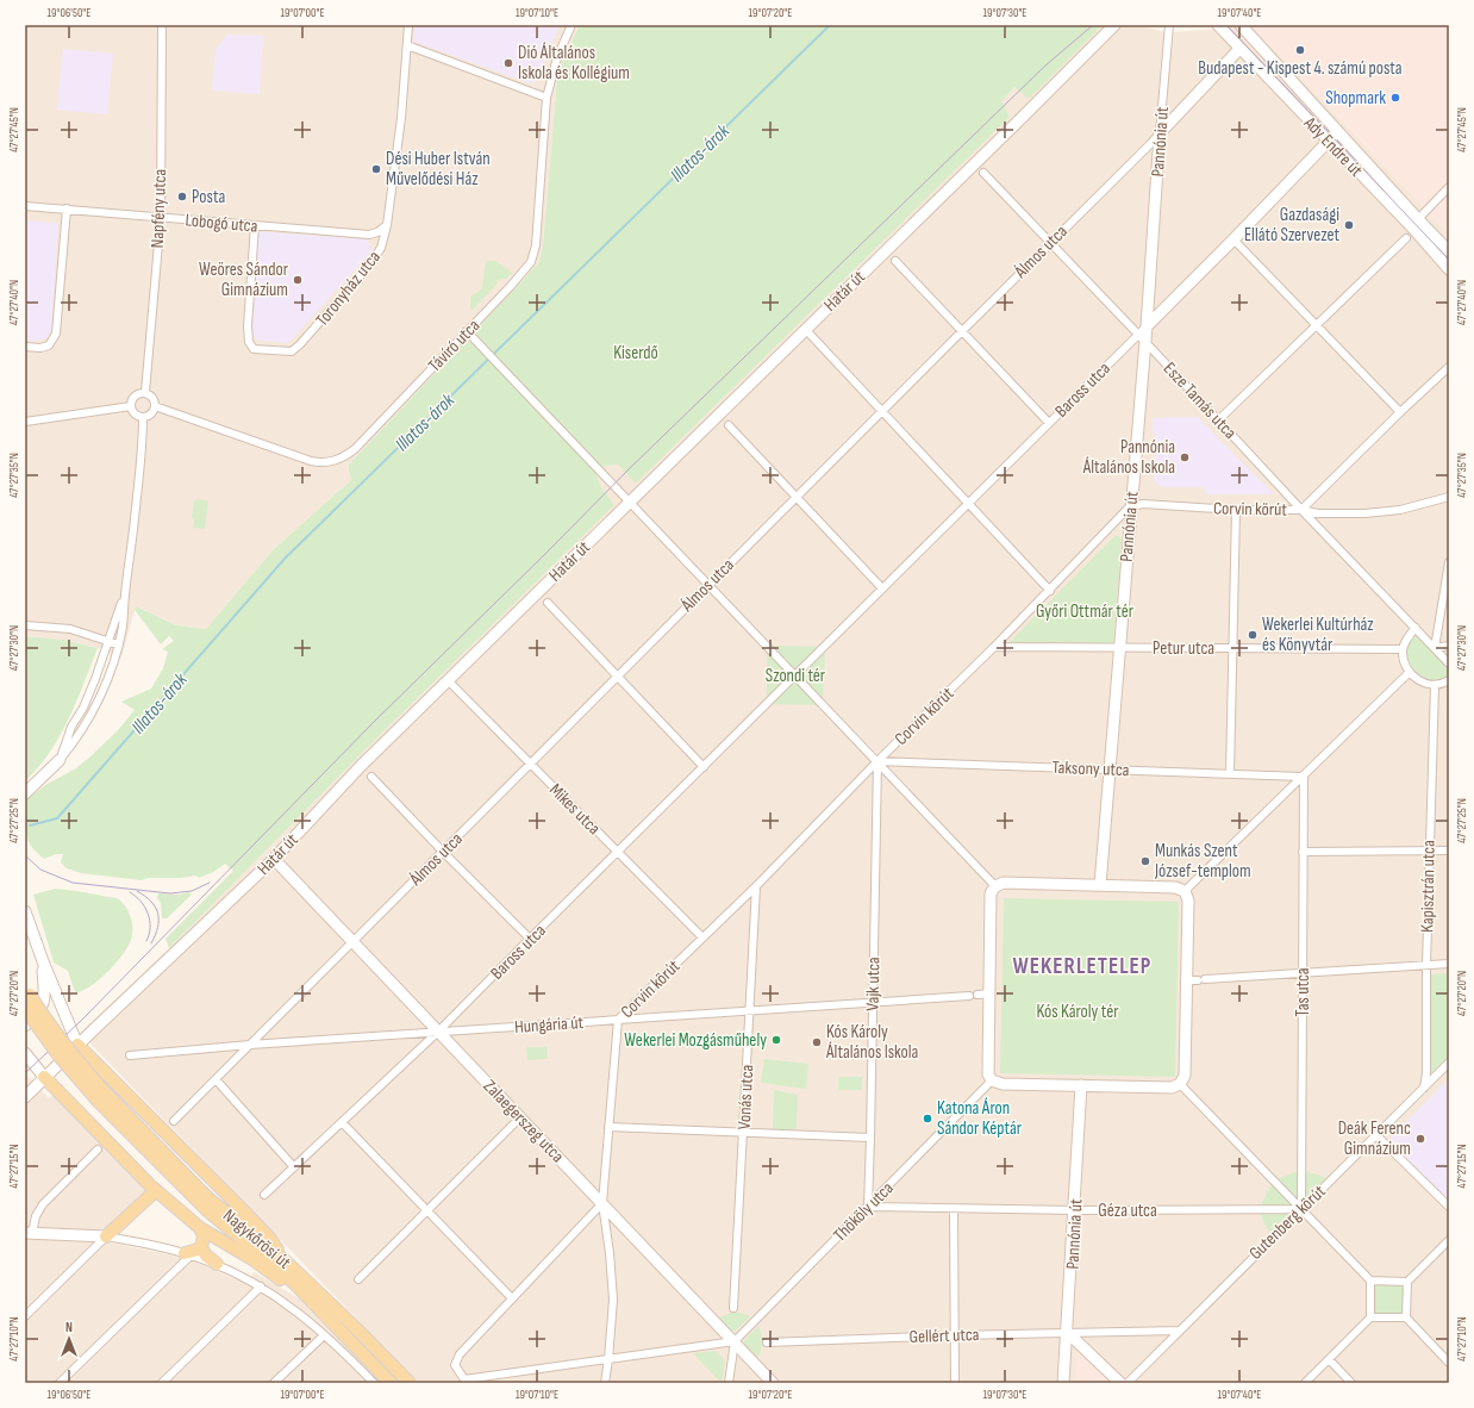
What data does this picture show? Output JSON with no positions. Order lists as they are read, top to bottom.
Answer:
{
  "streets": {
    "main road": ["Nagykőrösi út"],
    "street": [
      "Pannónia út",
      "Ady Endre út",
      "Napfény utca",
      "Lobogó utca",
      "Álmos utca",
      "Toronyház utca",
      "Határ út",
      "Távíró utca",
      "Baross utca",
      "Esze Tamás utca",
      "Corvin körút",
      "Petur utca",
      "Taksony utca",
      "Mikes utca",
      "Kapisztrán utca",
      "Vajk utca",
      "Tas utca",
      "Hungária út",
      "Vonás utca",
      "Zalaegerszeg utca",
      "Géza utca",
      "Thököly utca",
      "Gutenberg körút",
      "Gellért utca"
    ]
  },
  "crossings": [
    ["Pannónia út", "Álmos utca"],
    ["Pannónia út", "Baross utca"],
    ["Pannónia út", "Esze Tamás utca"],
    ["Pannónia út", "Corvin körút"],
    ["Pannónia út", "Petur utca"],
    ["Pannónia út", "Taksony utca"],
    ["Pannónia út", "Géza utca"],
    ["Pannónia út", "Gellért utca"],
    ["Ady Endre út", "Álmos utca"],
    ["Napfény utca", "Lobogó utca"],
    ["Napfény utca", "Távíró utca"],
    ["Lobogó utca", "Toronyház utca"],
    ["Álmos utca", "Esze Tamás utca"],
    ["Álmos utca", "Mikes utca"],
    ["Álmos utca", "Hungária út"],
    ["Álmos utca", "Zalaegerszeg utca"],
    ["Határ út", "Mikes utca"],
    ["Határ út", "Zalaegerszeg utca"],
    ["Baross utca", "Esze Tamás utca"],
    ["Baross utca", "Mikes utca"],
    ["Baross utca", "Hungária út"],
    ["Baross utca", "Zalaegerszeg utca"],
    ["Esze Tamás utca", "Corvin körút"],
    ["Corvin körút", "Petur utca"],
    ["Corvin körút", "Taksony utca"],
    ["Corvin körút", "Mikes utca"],
    ["Corvin körút", "Vajk utca"],
    ["Corvin körút", "Hungária út"],
    ["Corvin körút", "Vonás utca"],
    ["Corvin körút", "Zalaegerszeg utca"],
    ["Taksony utca", "Vajk utca"],
    ["Taksony utca", "Tas utca"],
    ["Kapisztrán utca", "Gutenberg körút"],
    ["Vajk utca", "Hungária út"],
    ["Vajk utca", "Géza utca"],
    ["Vajk utca", "Thököly utca"],
    ["Tas utca", "Géza utca"],
    ["Tas utca", "Gutenberg körút"],
    ["Hungária út", "Vonás utca"],
    ["Hungária út", "Zalaegerszeg utca"],
    ["Zalaegerszeg utca", "Thököly utca"],
    ["Géza utca", "Thököly utca"],
    ["Géza utca", "Gutenberg körút"],
    ["Gutenberg körút", "Gellért utca"]
  ],
  "districts": ["WEKERLETELEP"],
  "water": ["Illatos-árok"],
  "parks": [
    "Kiserdő",
    "Győri Ottmár tér",
    "Szondi tér",
    "Kós Károly tér"
  ],
  "places": [
    "Budapest - Kispest 4. számú posta",
    "Dió Általános Iskola és Kollégium",
    "Shopmark",
    "Dési Huber István Művelődési Ház",
    "Posta",
    "Gazdasági Ellátó Szervezet",
    "Weöres Sándor Gimnázium",
    "Pannónia Általános Iskola",
    "Wekerlei Kultúrház és Könyvtár",
    "Munkás Szent József-templom",
    "Wekerlei Mozgásműhely",
    "Kós Károly Általános Iskola",
    "Katona Áron Sándor Képtár",
    "Deák Ferenc Gimnázium"
  ],
  "north": "top",
  "coordinates": [
    "19°06'50\"E",
    "19°07'00\"E",
    "19°07'10\"E",
    "19°07'20\"E",
    "19°07'30\"E",
    "19°07'40\"E",
    "47°27'45\"N",
    "47°27'40\"N",
    "47°27'35\"N",
    "47°27'30\"N",
    "47°27'25\"N",
    "47°27'20\"N",
    "47°27'15\"N",
    "47°27'10\"N"
  ]
}
